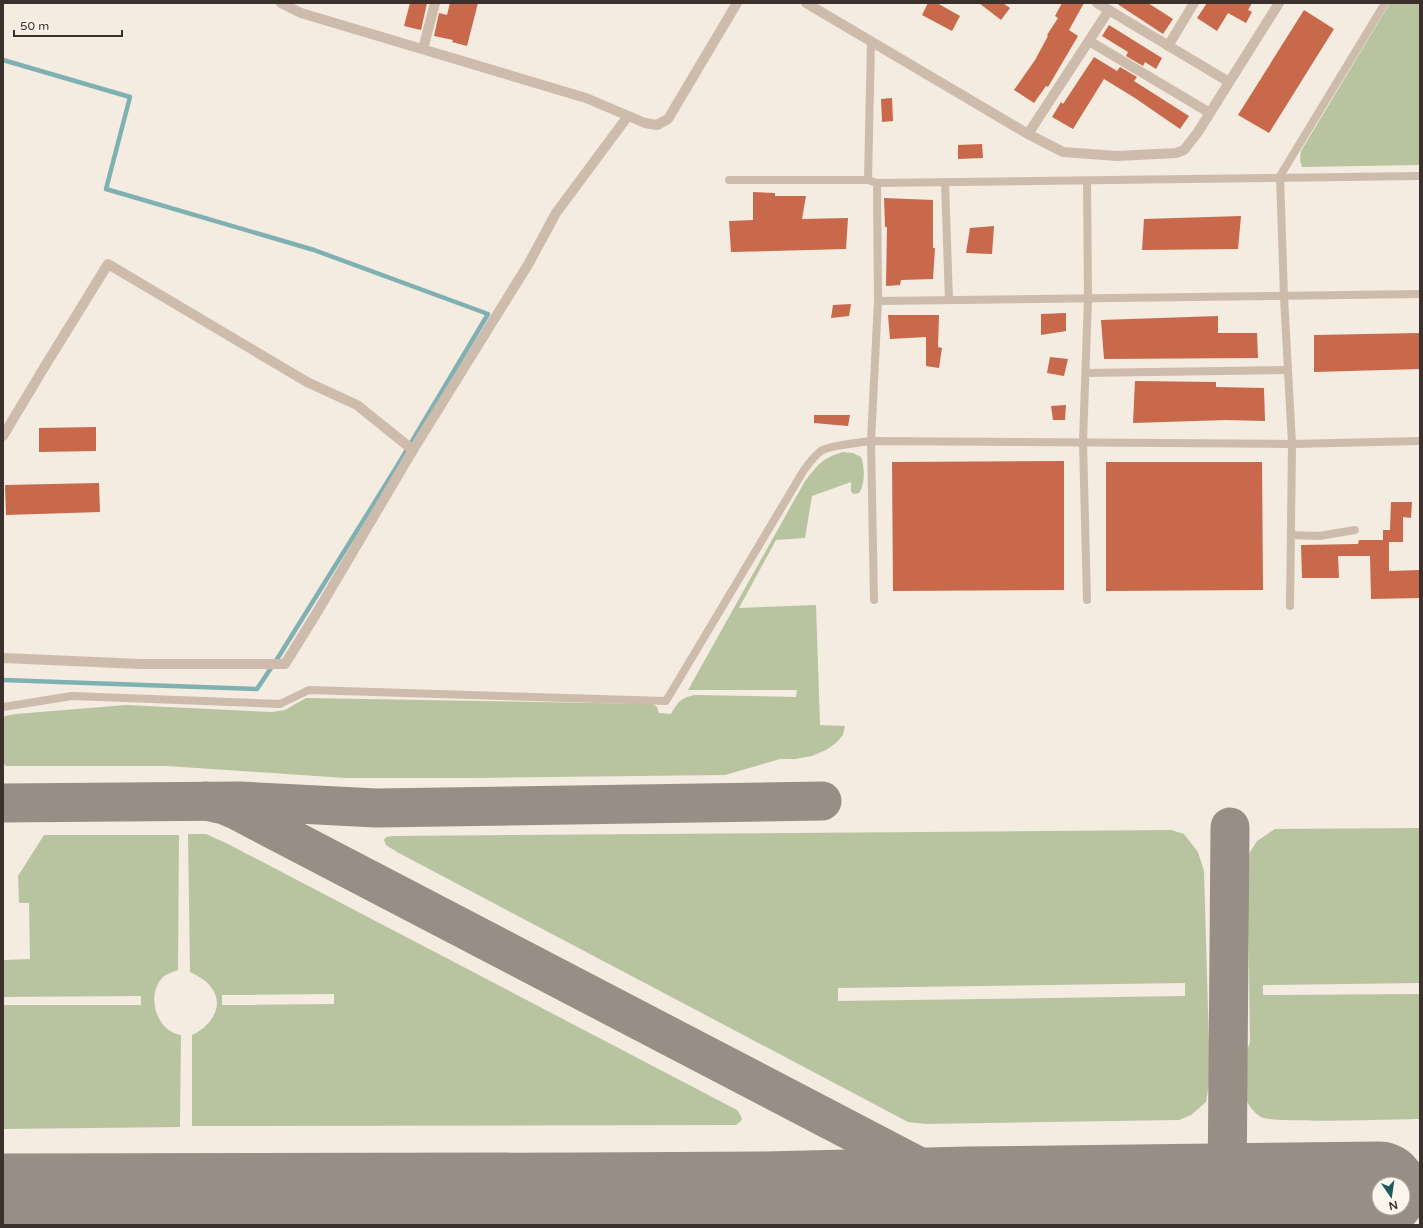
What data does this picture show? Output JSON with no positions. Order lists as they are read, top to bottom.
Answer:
{
  "scale_bar": "50 m",
  "north": "bottom"
}
